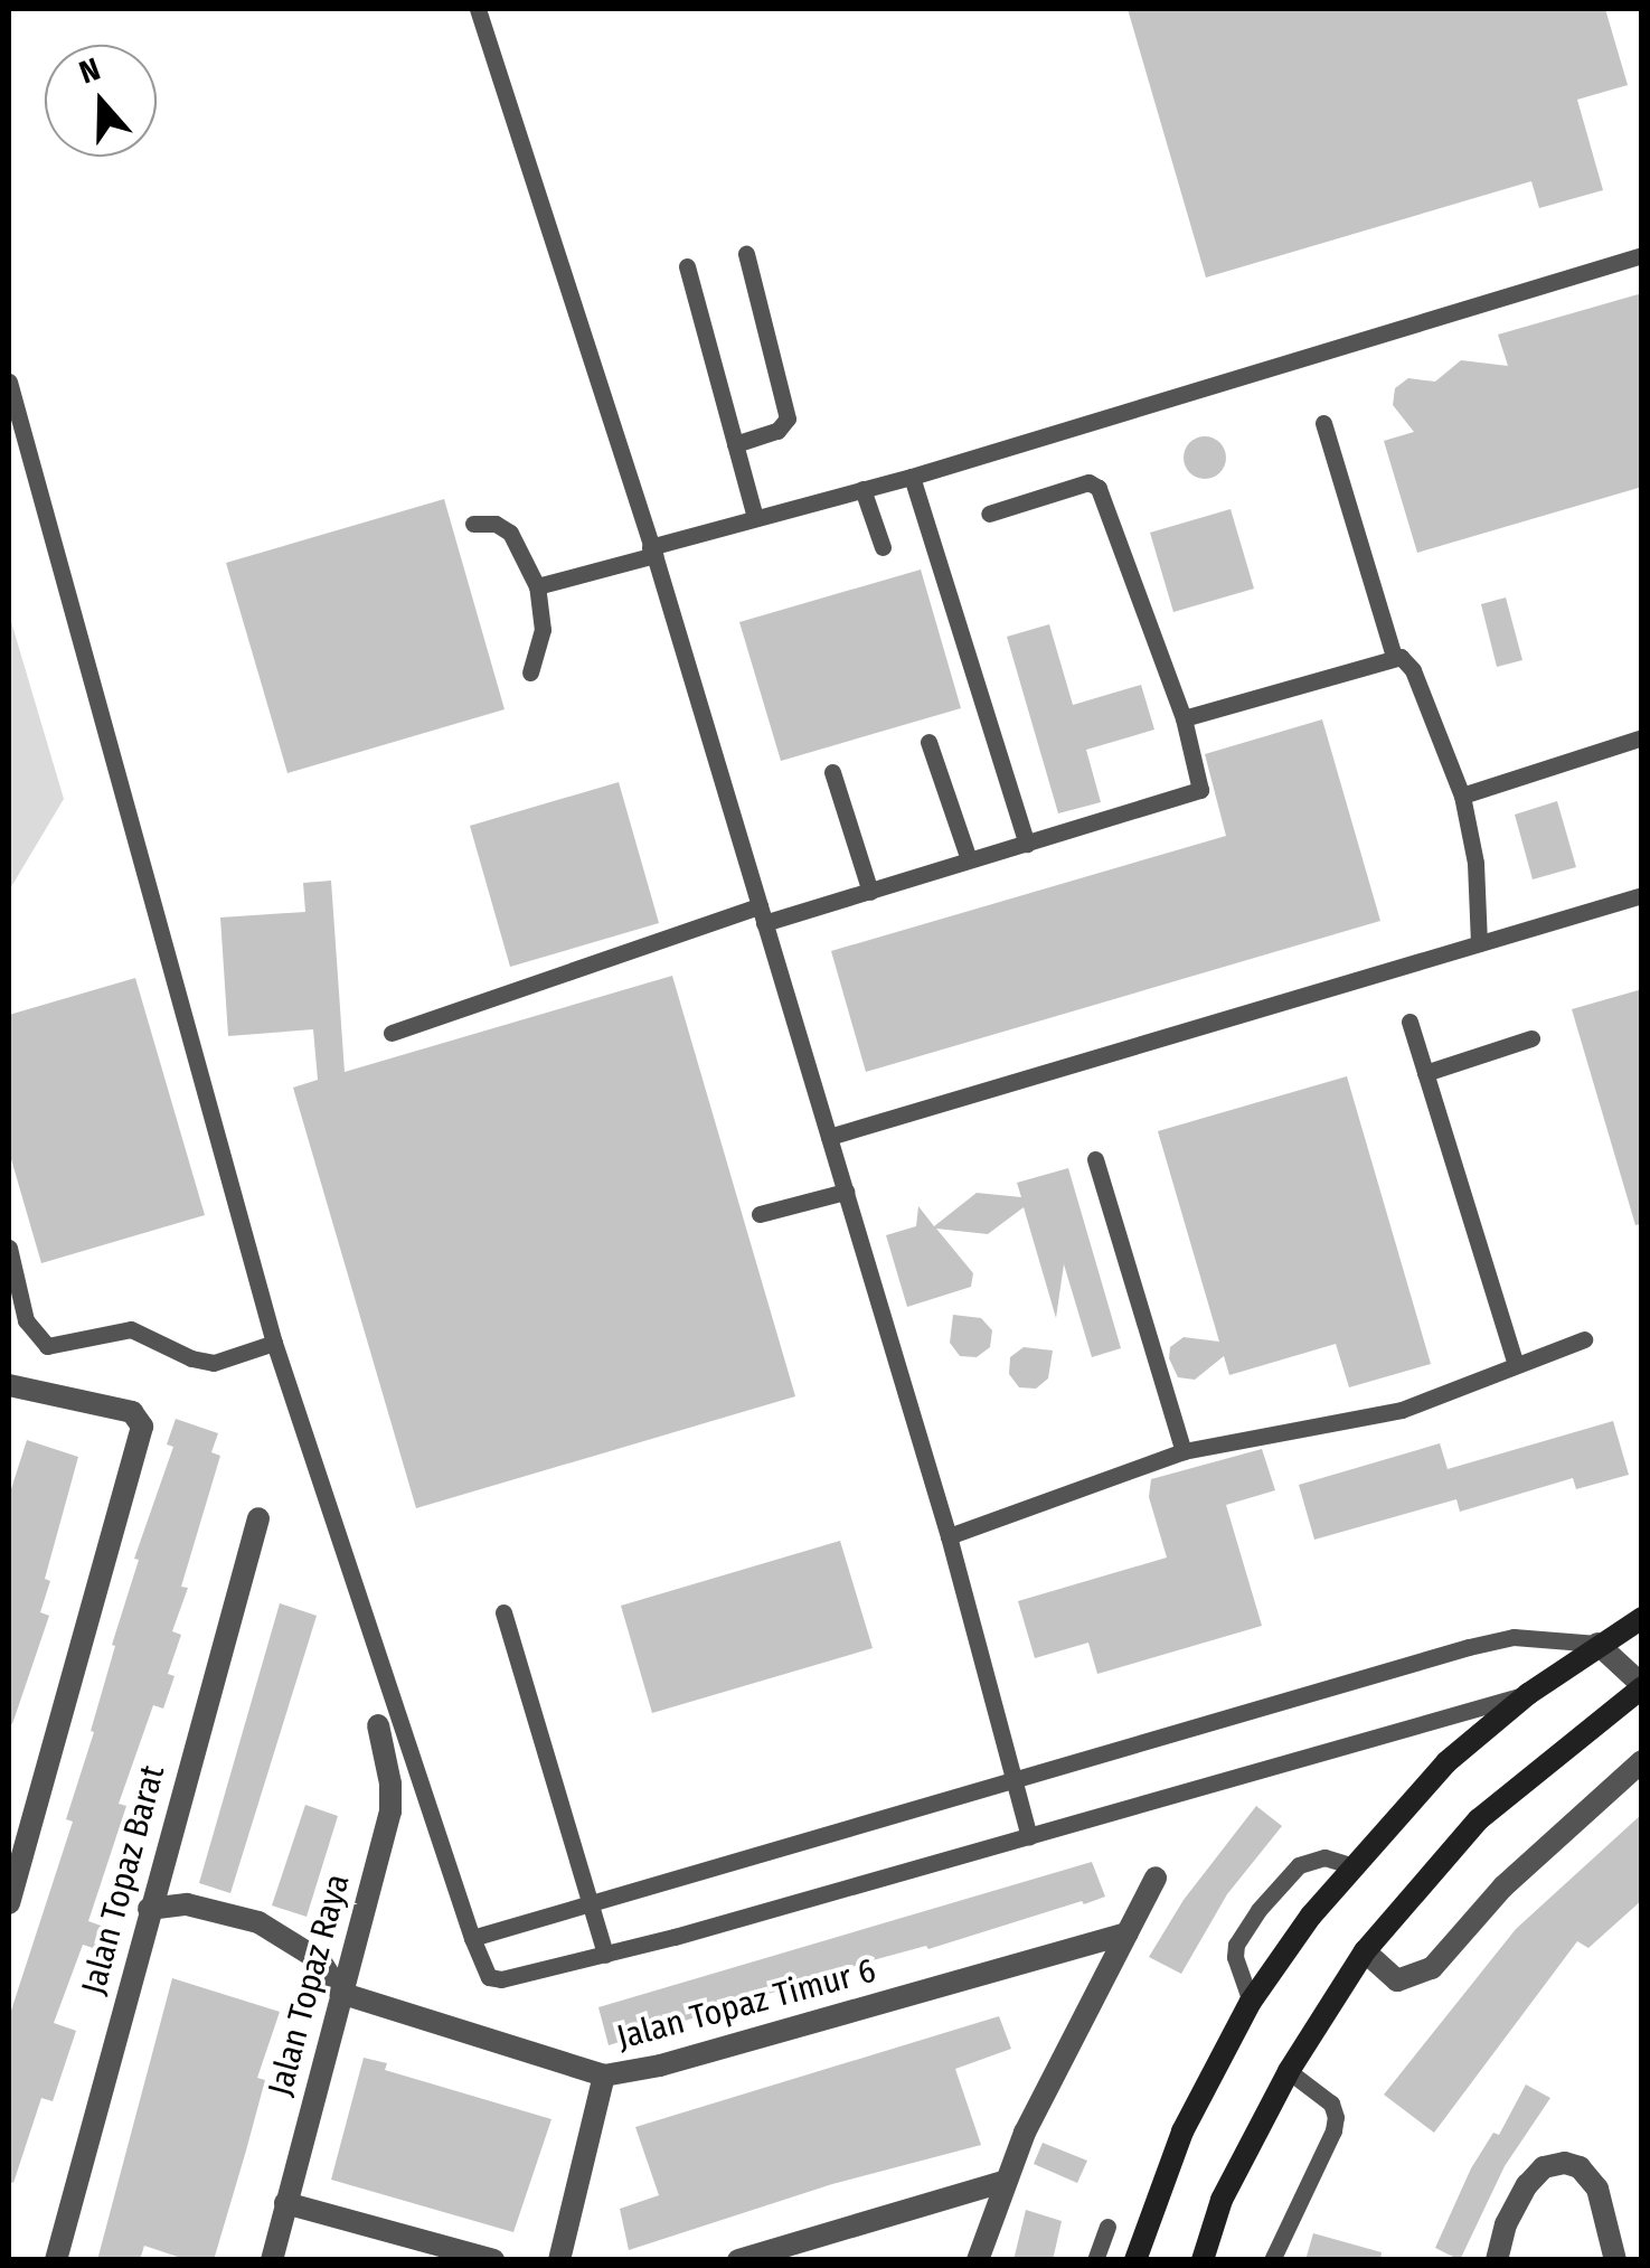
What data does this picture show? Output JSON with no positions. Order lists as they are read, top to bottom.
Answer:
{
  "streets": {
    "street": ["Jalan Topaz Barat", "Jalan Topaz Raya", "Jalan Topaz Timur 6"]
  },
  "crossings": [
    ["Jalan Topaz Raya", "Jalan Topaz Timur 6"]
  ],
  "north": "top"
}
